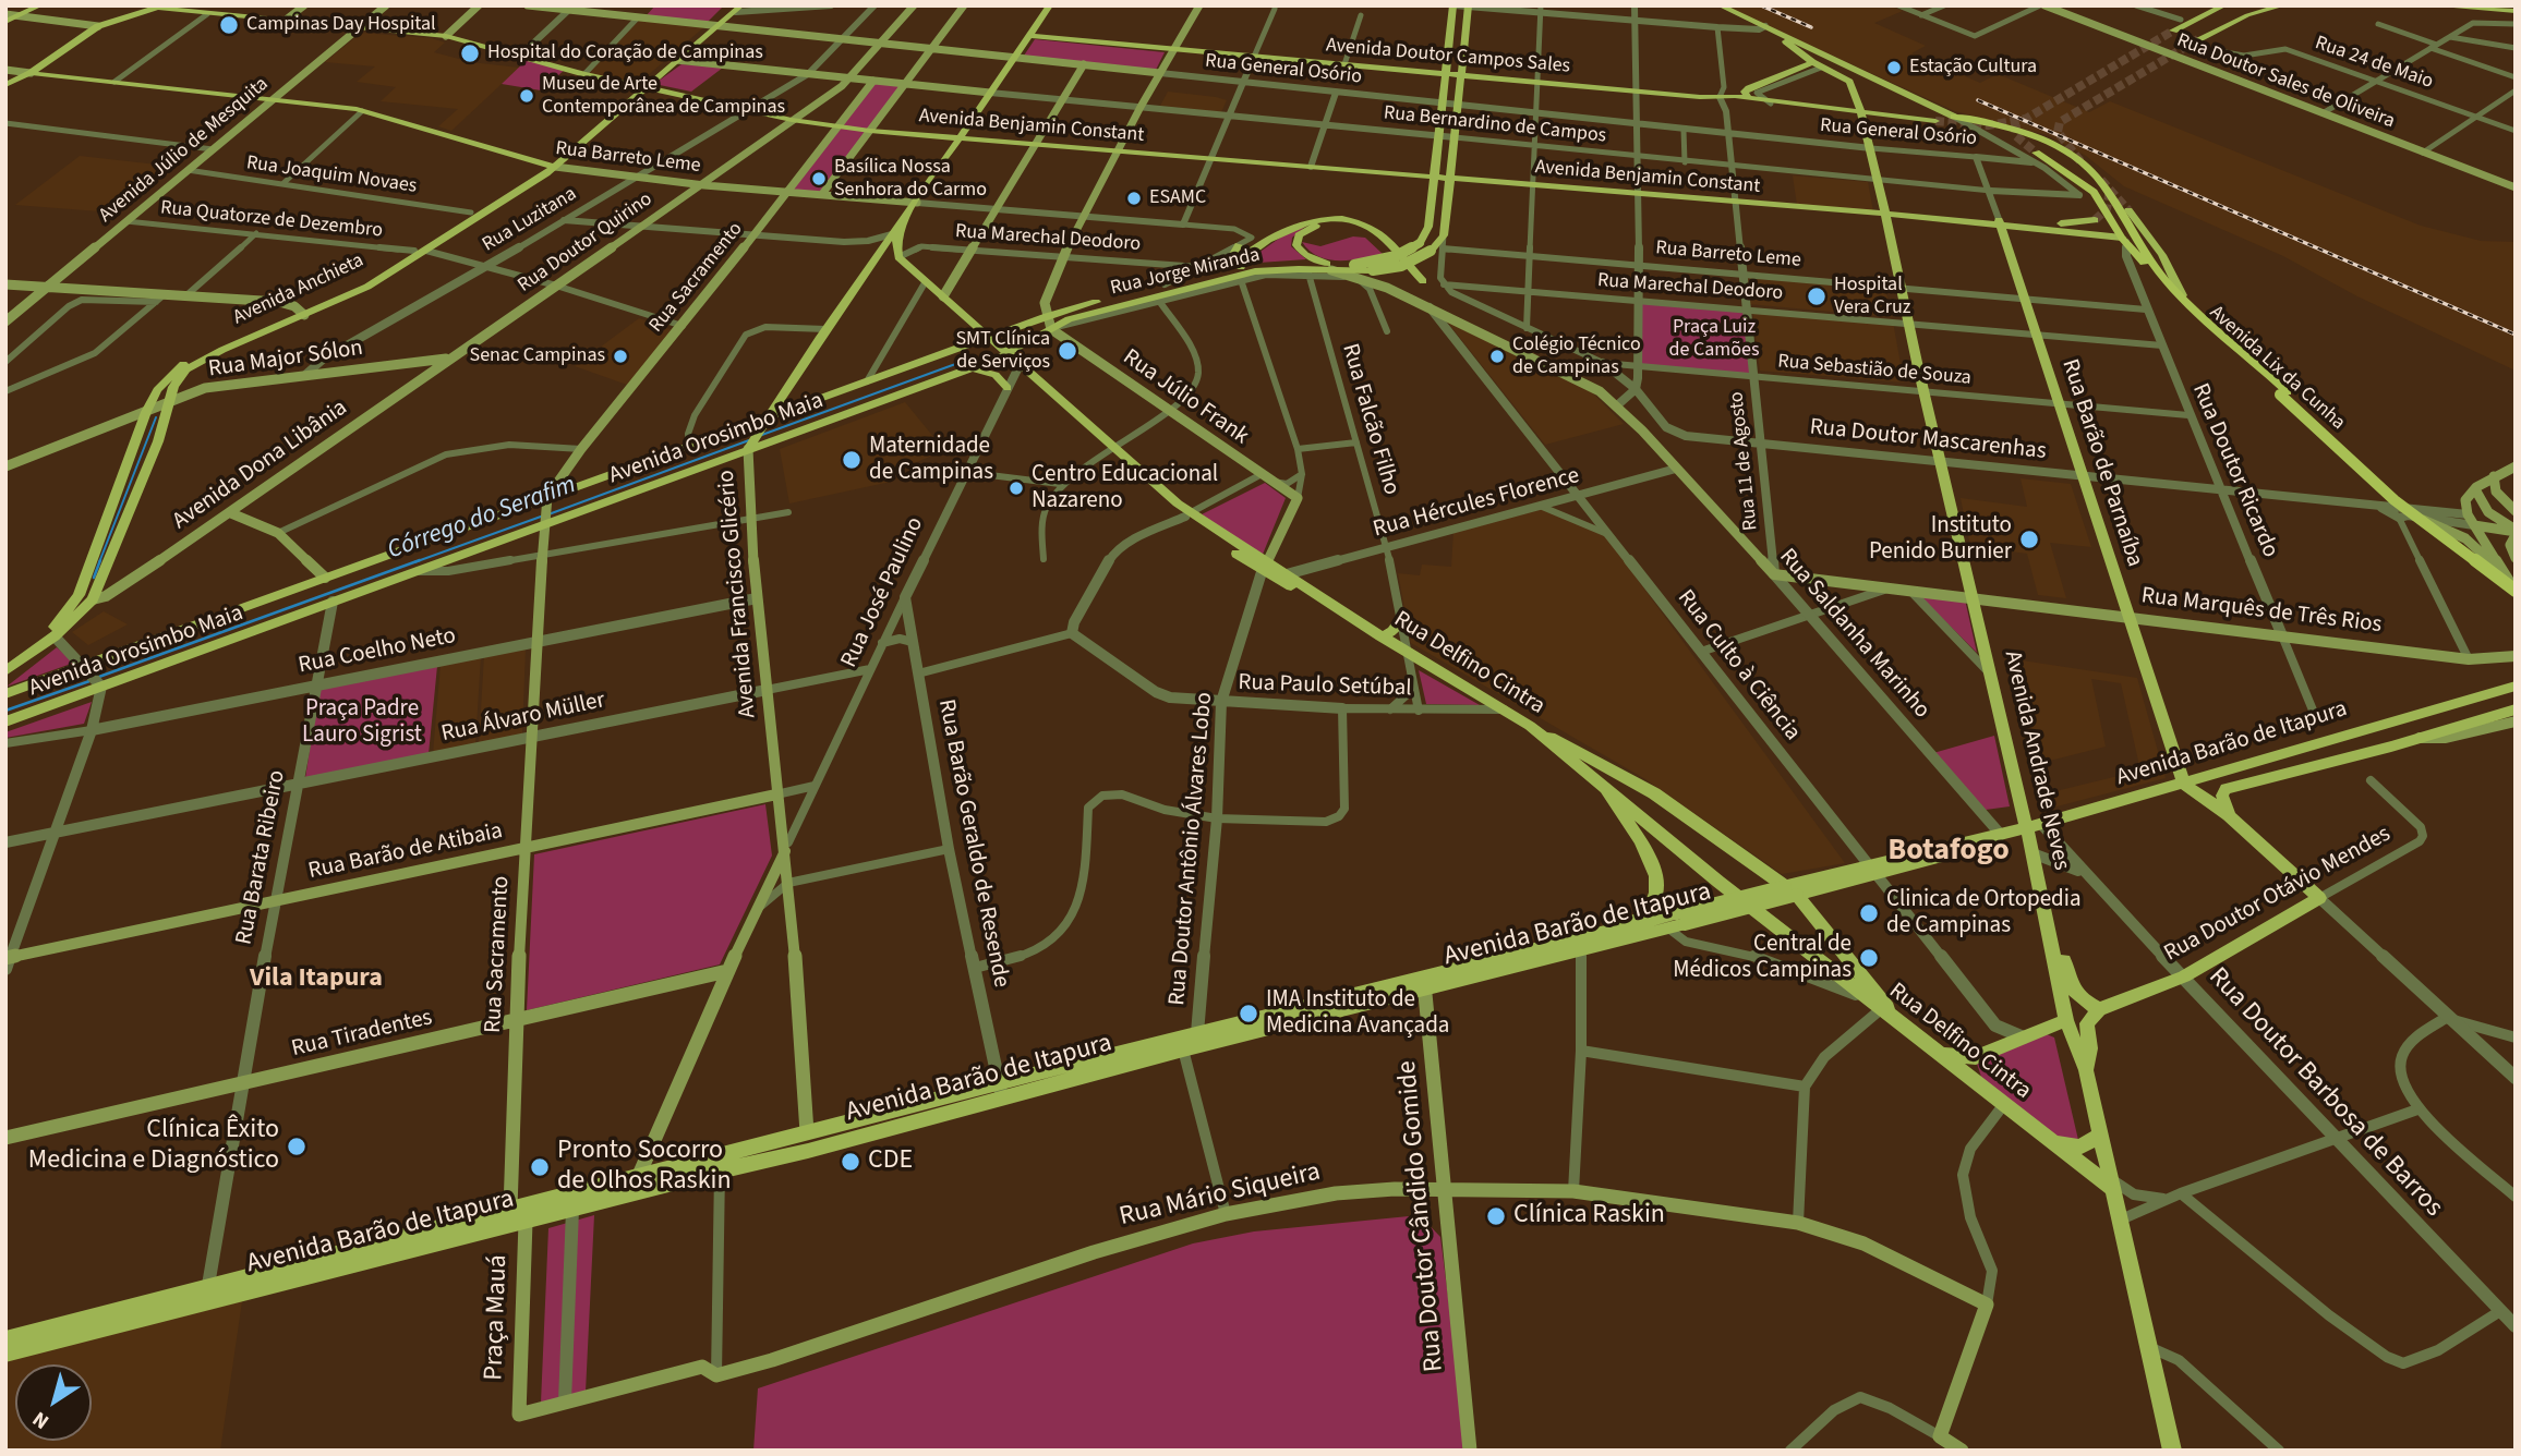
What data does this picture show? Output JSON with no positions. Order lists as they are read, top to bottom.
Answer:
{
  "streets": {
    "highway": ["Avenida Lix da Cunha"],
    "main road": [
      "Avenida Doutor Campos Sales",
      "Rua General Osório",
      "Rua Doutor Sales de Oliveira",
      "Rua Bernardino de Campos",
      "Avenida Benjamin Constant",
      "Avenida Júlio de Mesquita",
      "Rua Barreto Leme",
      "Rua Doutor Quirino",
      "Rua Jorge Miranda",
      "Rua Sacramento",
      "Avenida Anchieta",
      "Rua Major Sólon",
      "Rua Júlio Frank",
      "Avenida Orosimbo Maia",
      "Rua Barão de Parnaíba",
      "Avenida Dona Libânia",
      "Rua José Paulino",
      "Avenida Francisco Glicério",
      "Rua Marquês de Três Rios",
      "Rua Saldanha Marinho",
      "Rua Delfino Cintra",
      "Avenida Barão de Itapura",
      "Avenida Andrade Neves",
      "Rua Doutor Antônio Álvares Lobo",
      "Rua Barão de Atibaia",
      "Rua Doutor Otávio Mendes",
      "Rua Tiradentes",
      "Rua Mário Siqueira",
      "Rua Doutor Cândido Gomide",
      "Praça Mauá"
    ],
    "street": [
      "Rua 24 de Maio",
      "Rua Joaquim Novaes",
      "Rua Quatorze de Dezembro",
      "Rua Luzitana",
      "Rua Marechal Deodoro",
      "Rua Sebastião de Souza",
      "Rua Falcão Filho",
      "Rua Doutor Mascarenhas",
      "Rua 11 de Agosto",
      "Rua Doutor Ricardo",
      "Rua Hércules Florence",
      "Rua Coelho Neto",
      "Rua Culto à Ciência",
      "Rua Paulo Setúbal",
      "Rua Álvaro Müller",
      "Rua Barão Geraldo de Resende",
      "Rua Barata Ribeiro",
      "Rua Doutor Barbosa de Barros"
    ]
  },
  "crossings": [
    ["Avenida Doutor Campos Sales", "Avenida Lix da Cunha"],
    ["Avenida Doutor Campos Sales", "Rua 11 de Agosto"],
    ["Avenida Doutor Campos Sales", "Avenida Francisco Glicério"],
    ["Avenida Doutor Campos Sales", "Avenida Andrade Neves"],
    ["Rua General Osório", "Rua Bernardino de Campos"],
    ["Rua General Osório", "Rua Luzitana"],
    ["Rua General Osório", "Rua Doutor Quirino"],
    ["Rua General Osório", "Avenida Anchieta"],
    ["Rua General Osório", "Avenida Lix da Cunha"],
    ["Rua General Osório", "Rua 11 de Agosto"],
    ["Rua General Osório", "Rua Barão de Parnaíba"],
    ["Rua General Osório", "Avenida Francisco Glicério"],
    ["Rua General Osório", "Avenida Andrade Neves"],
    ["Rua Bernardino de Campos", "Rua Luzitana"],
    ["Rua Bernardino de Campos", "Rua Doutor Quirino"],
    ["Rua Bernardino de Campos", "Rua Sacramento"],
    ["Rua Bernardino de Campos", "Avenida Anchieta"],
    ["Rua Bernardino de Campos", "Avenida Lix da Cunha"],
    ["Rua Bernardino de Campos", "Rua 11 de Agosto"],
    ["Rua Bernardino de Campos", "Rua Barão de Parnaíba"],
    ["Rua Bernardino de Campos", "Avenida Francisco Glicério"],
    ["Rua Bernardino de Campos", "Avenida Andrade Neves"],
    ["Avenida Benjamin Constant", "Avenida Júlio de Mesquita"],
    ["Avenida Benjamin Constant", "Rua Luzitana"],
    ["Avenida Benjamin Constant", "Rua Doutor Quirino"],
    ["Avenida Benjamin Constant", "Rua Sacramento"],
    ["Avenida Benjamin Constant", "Avenida Anchieta"],
    ["Avenida Benjamin Constant", "Avenida Lix da Cunha"],
    ["Avenida Benjamin Constant", "Rua 11 de Agosto"],
    ["Avenida Benjamin Constant", "Rua Barão de Parnaíba"],
    ["Avenida Benjamin Constant", "Rua Doutor Ricardo"],
    ["Avenida Benjamin Constant", "Avenida Francisco Glicério"],
    ["Avenida Benjamin Constant", "Avenida Andrade Neves"],
    ["Avenida Júlio de Mesquita", "Rua Barreto Leme"],
    ["Avenida Júlio de Mesquita", "Rua Joaquim Novaes"],
    ["Avenida Júlio de Mesquita", "Rua Quatorze de Dezembro"],
    ["Rua Barreto Leme", "Rua Luzitana"],
    ["Rua Barreto Leme", "Rua Doutor Quirino"],
    ["Rua Barreto Leme", "Rua Jorge Miranda"],
    ["Rua Barreto Leme", "Rua Sacramento"],
    ["Rua Barreto Leme", "Avenida Anchieta"],
    ["Rua Barreto Leme", "Rua 11 de Agosto"],
    ["Rua Barreto Leme", "Rua Barão de Parnaíba"],
    ["Rua Barreto Leme", "Rua Doutor Ricardo"],
    ["Rua Barreto Leme", "Avenida Francisco Glicério"],
    ["Rua Barreto Leme", "Avenida Andrade Neves"],
    ["Rua Joaquim Novaes", "Avenida Anchieta"],
    ["Rua Quatorze de Dezembro", "Rua Luzitana"],
    ["Rua Quatorze de Dezembro", "Rua Doutor Quirino"],
    ["Rua Quatorze de Dezembro", "Rua Sacramento"],
    ["Rua Quatorze de Dezembro", "Avenida Anchieta"],
    ["Rua Luzitana", "Rua Major Sólon"],
    ["Rua Marechal Deodoro", "Rua Jorge Miranda"],
    ["Rua Marechal Deodoro", "Rua Sebastião de Souza"],
    ["Rua Marechal Deodoro", "Rua 11 de Agosto"],
    ["Rua Marechal Deodoro", "Rua Barão de Parnaíba"],
    ["Rua Marechal Deodoro", "Rua Doutor Ricardo"],
    ["Rua Marechal Deodoro", "Avenida Andrade Neves"],
    ["Rua Doutor Quirino", "Rua Major Sólon"],
    ["Rua Doutor Quirino", "Avenida Dona Libânia"],
    ["Rua Jorge Miranda", "Rua Júlio Frank"],
    ["Rua Jorge Miranda", "Rua Falcão Filho"],
    ["Rua Jorge Miranda", "Avenida Orosimbo Maia"],
    ["Rua Jorge Miranda", "Rua Saldanha Marinho"],
    ["Rua Jorge Miranda", "Rua Doutor Antônio Álvares Lobo"],
    ["Rua Sacramento", "Avenida Orosimbo Maia"],
    ["Rua Sacramento", "Rua Coelho Neto"],
    ["Rua Sacramento", "Rua Álvaro Müller"],
    ["Rua Sacramento", "Avenida Barão de Itapura"],
    ["Rua Sacramento", "Rua Barão de Atibaia"],
    ["Rua Sacramento", "Rua Tiradentes"],
    ["Avenida Anchieta", "Rua Major Sólon"],
    ["Avenida Anchieta", "Avenida Dona Libânia"],
    ["Rua Major Sólon", "Avenida Dona Libânia"],
    ["Avenida Lix da Cunha", "Rua Doutor Ricardo"],
    ["Rua Sebastião de Souza", "Rua Doutor Mascarenhas"],
    ["Rua Sebastião de Souza", "Rua 11 de Agosto"],
    ["Rua Sebastião de Souza", "Rua Barão de Parnaíba"],
    ["Rua Sebastião de Souza", "Rua Doutor Ricardo"],
    ["Rua Sebastião de Souza", "Avenida Andrade Neves"],
    ["Rua Júlio Frank", "Avenida Orosimbo Maia"],
    ["Rua Júlio Frank", "Rua Doutor Antônio Álvares Lobo"],
    ["Rua Falcão Filho", "Rua Hércules Florence"],
    ["Rua Falcão Filho", "Rua Delfino Cintra"],
    ["Rua Falcão Filho", "Rua Paulo Setúbal"],
    ["Avenida Orosimbo Maia", "Avenida Francisco Glicério"],
    ["Avenida Orosimbo Maia", "Rua Barata Ribeiro"],
    ["Rua Doutor Mascarenhas", "Rua 11 de Agosto"],
    ["Rua Doutor Mascarenhas", "Rua Barão de Parnaíba"],
    ["Rua Doutor Mascarenhas", "Rua Doutor Ricardo"],
    ["Rua Doutor Mascarenhas", "Avenida Andrade Neves"],
    ["Rua 11 de Agosto", "Rua Marquês de Três Rios"],
    ["Rua 11 de Agosto", "Rua Saldanha Marinho"],
    ["Rua Barão de Parnaíba", "Rua Marquês de Três Rios"],
    ["Rua Barão de Parnaíba", "Avenida Barão de Itapura"],
    ["Rua Doutor Ricardo", "Rua Marquês de Três Rios"],
    ["Rua Hércules Florence", "Rua Saldanha Marinho"],
    ["Rua Hércules Florence", "Rua Delfino Cintra"],
    ["Rua Hércules Florence", "Rua Culto à Ciência"],
    ["Rua José Paulino", "Avenida Francisco Glicério"],
    ["Rua José Paulino", "Rua Álvaro Müller"],
    ["Rua José Paulino", "Avenida Barão de Itapura"],
    ["Rua José Paulino", "Rua Barão Geraldo de Resende"],
    ["Rua José Paulino", "Rua Barão de Atibaia"],
    ["Rua José Paulino", "Rua Tiradentes"],
    ["Avenida Francisco Glicério", "Rua Coelho Neto"],
    ["Avenida Francisco Glicério", "Rua Álvaro Müller"],
    ["Avenida Francisco Glicério", "Avenida Barão de Itapura"],
    ["Avenida Francisco Glicério", "Rua Barão de Atibaia"],
    ["Rua Marquês de Três Rios", "Rua Saldanha Marinho"],
    ["Rua Marquês de Três Rios", "Avenida Andrade Neves"],
    ["Rua Saldanha Marinho", "Rua Culto à Ciência"],
    ["Rua Saldanha Marinho", "Avenida Barão de Itapura"],
    ["Rua Coelho Neto", "Rua Barata Ribeiro"],
    ["Rua Delfino Cintra", "Rua Paulo Setúbal"],
    ["Rua Delfino Cintra", "Avenida Andrade Neves"],
    ["Rua Delfino Cintra", "Rua Doutor Antônio Álvares Lobo"],
    ["Rua Culto à Ciência", "Avenida Barão de Itapura"],
    ["Rua Paulo Setúbal", "Rua Doutor Antônio Álvares Lobo"],
    ["Rua Álvaro Müller", "Rua Barata Ribeiro"],
    ["Avenida Barão de Itapura", "Avenida Andrade Neves"],
    ["Avenida Barão de Itapura", "Rua Barão Geraldo de Resende"],
    ["Avenida Barão de Itapura", "Rua Doutor Antônio Álvares Lobo"],
    ["Avenida Barão de Itapura", "Rua Barata Ribeiro"],
    ["Avenida Barão de Itapura", "Rua Doutor Barbosa de Barros"],
    ["Avenida Barão de Itapura", "Rua Doutor Cândido Gomide"],
    ["Avenida Barão de Itapura", "Praça Mauá"],
    ["Avenida Andrade Neves", "Rua Doutor Barbosa de Barros"],
    ["Rua Barão de Atibaia", "Rua Barata Ribeiro"],
    ["Rua Barata Ribeiro", "Rua Tiradentes"],
    ["Rua Doutor Otávio Mendes", "Rua Doutor Barbosa de Barros"],
    ["Rua Mário Siqueira", "Rua Doutor Cândido Gomide"],
    ["Rua Mário Siqueira", "Praça Mauá"]
  ],
  "districts": ["Botafogo", "Vila Itapura"],
  "water": ["Córrego do Serafim"],
  "parks": ["Praça Luiz de Camões", "Praça Padre Lauro Sigrist"],
  "places": [
    "Campinas Day Hospital",
    "Hospital do Coração de Campinas",
    "Estação Cultura",
    "Museu de Arte Contemporânea de Campinas",
    "Basílica Nossa Senhora do Carmo",
    "ESAMC",
    "Hospital Vera Cruz",
    "SMT Clínica de Serviços",
    "Senac Campinas",
    "Colégio Técnico de Campinas",
    "Maternidade de Campinas",
    "Centro Educacional Nazareno",
    "Instituto Penido Burnier",
    "Clinica de Ortopedia de Campinas",
    "Central de Médicos Campinas",
    "IMA Instituto de Medicina Avançada",
    "Clínica Êxito Medicina e Diagnóstico",
    "CDE",
    "Pronto Socorro de Olhos Raskin",
    "Clínica Raskin"
  ],
  "north": "bottom left"
}
